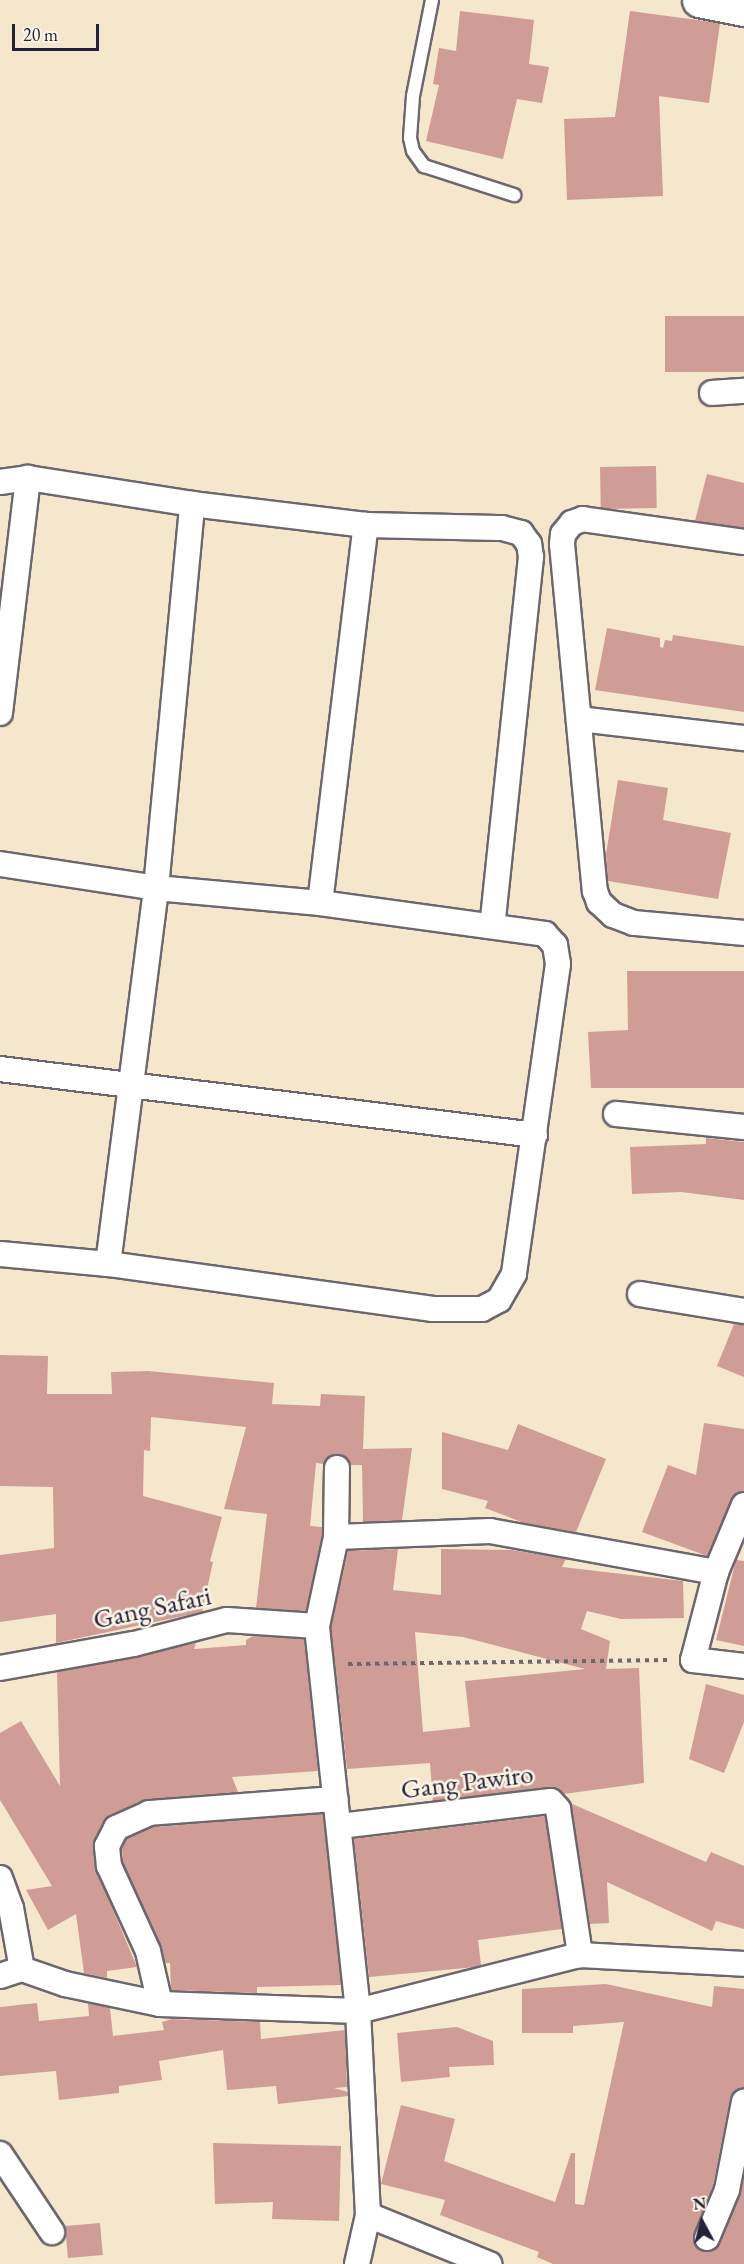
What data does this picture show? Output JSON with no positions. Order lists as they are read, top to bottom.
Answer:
{
  "streets": {
    "street": ["Gang Safari", "Gang Pawiro"]
  },
  "scale_bar": "20 m",
  "north": "top"
}
